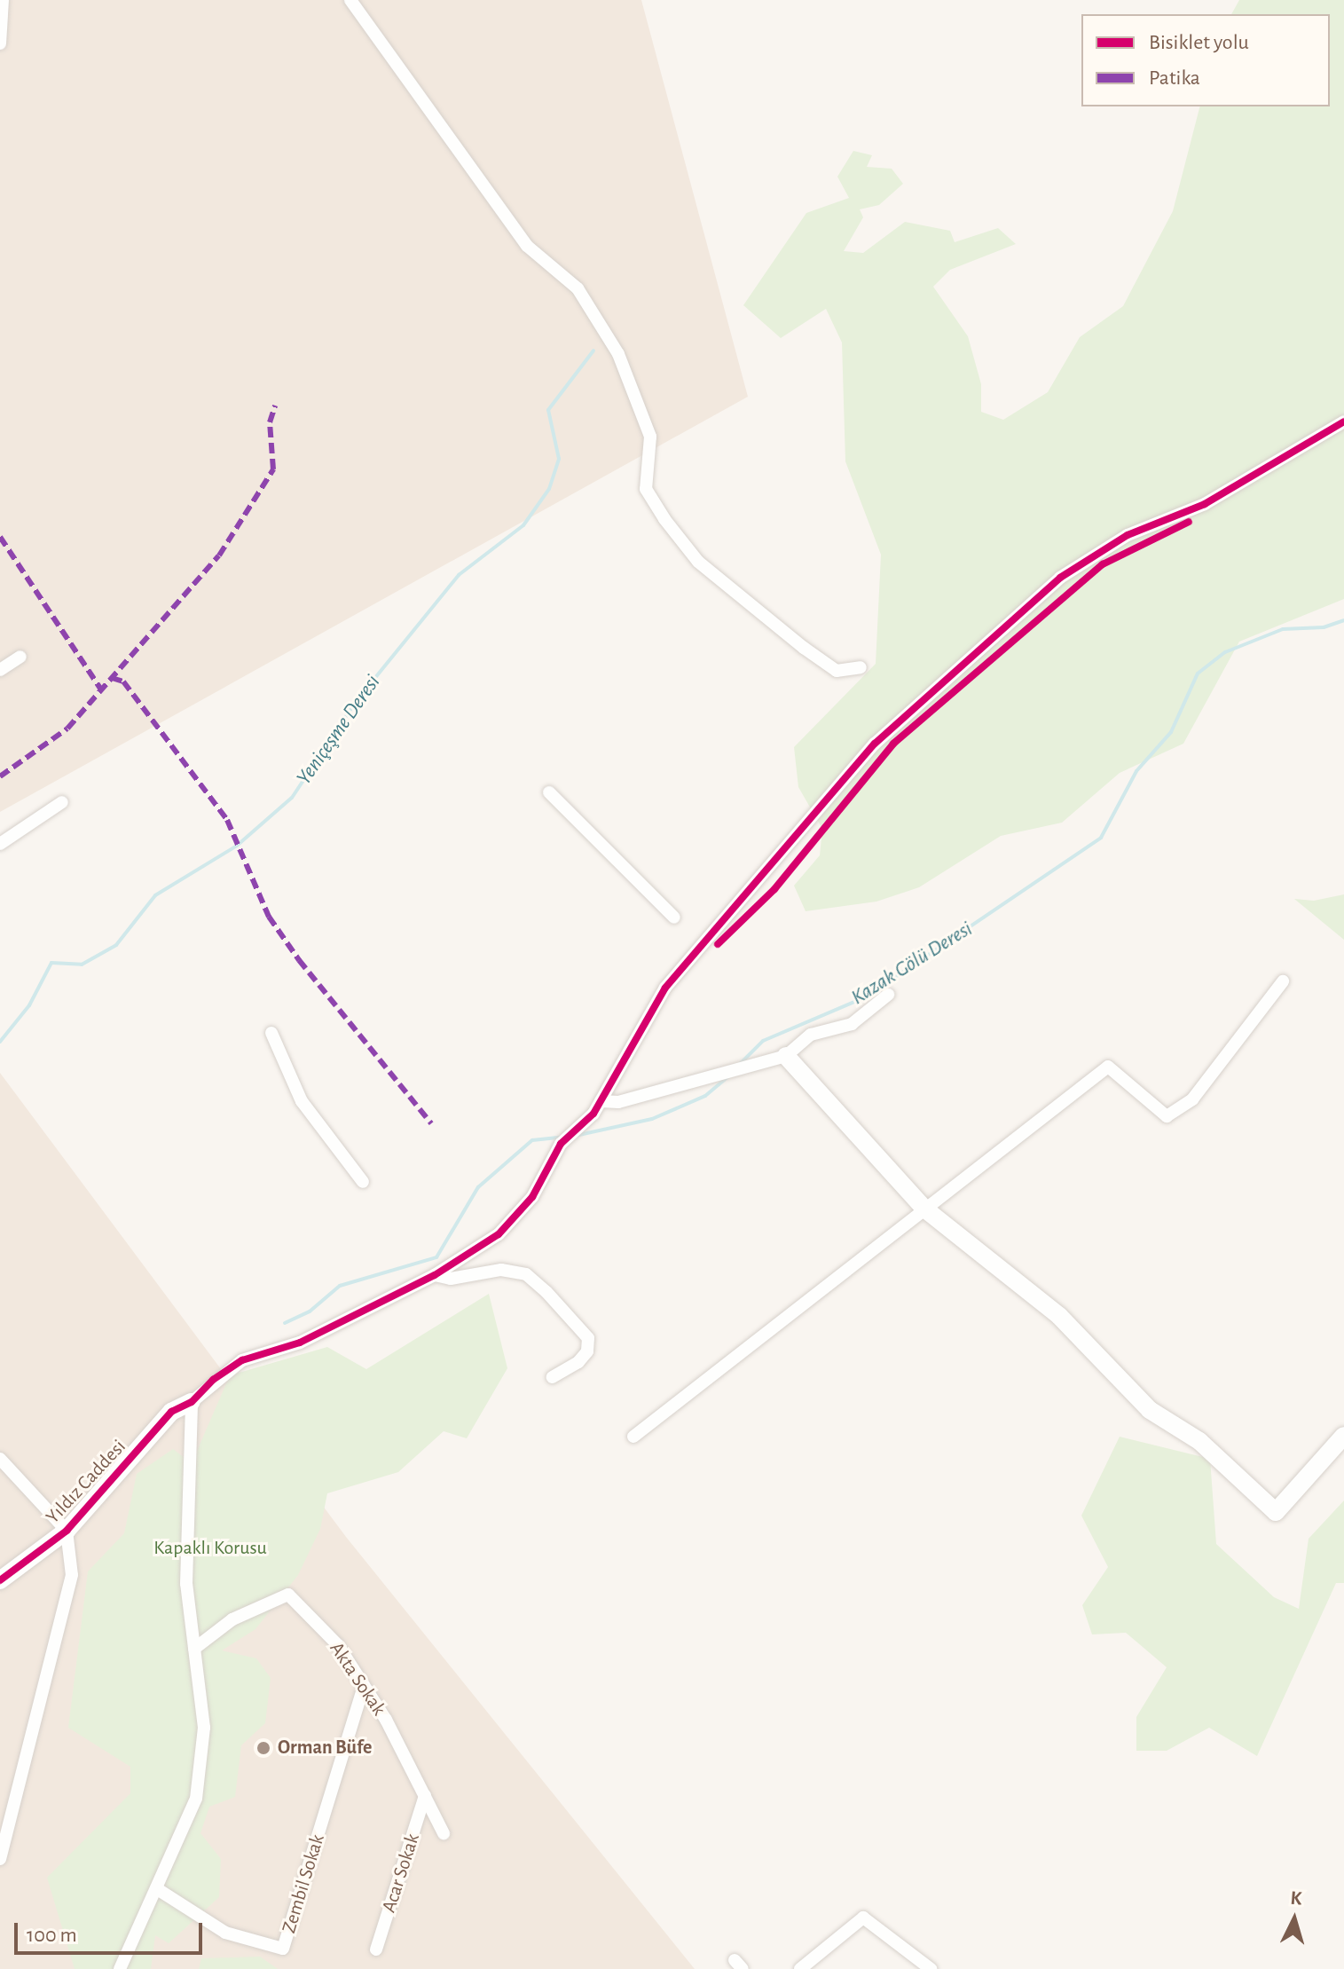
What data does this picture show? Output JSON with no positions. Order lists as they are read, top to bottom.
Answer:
{
  "streets": {
    "street": [
      "Yıldız Caddesi",
      "Akta Sokak",
      "Acar Sokak",
      "Zembil Sokak"
    ]
  },
  "crossings": [
    ["Akta Sokak", "Acar Sokak"],
    ["Akta Sokak", "Zembil Sokak"]
  ],
  "water": ["Yeniçeşme Deresi", "Kazak Gölü Deresi"],
  "parks": ["Kapaklı Korusu"],
  "places": ["Orman Büfe"],
  "legend": ["Bisiklet yolu", "Patika"],
  "scale_bar": "100 m",
  "north": "top"
}
